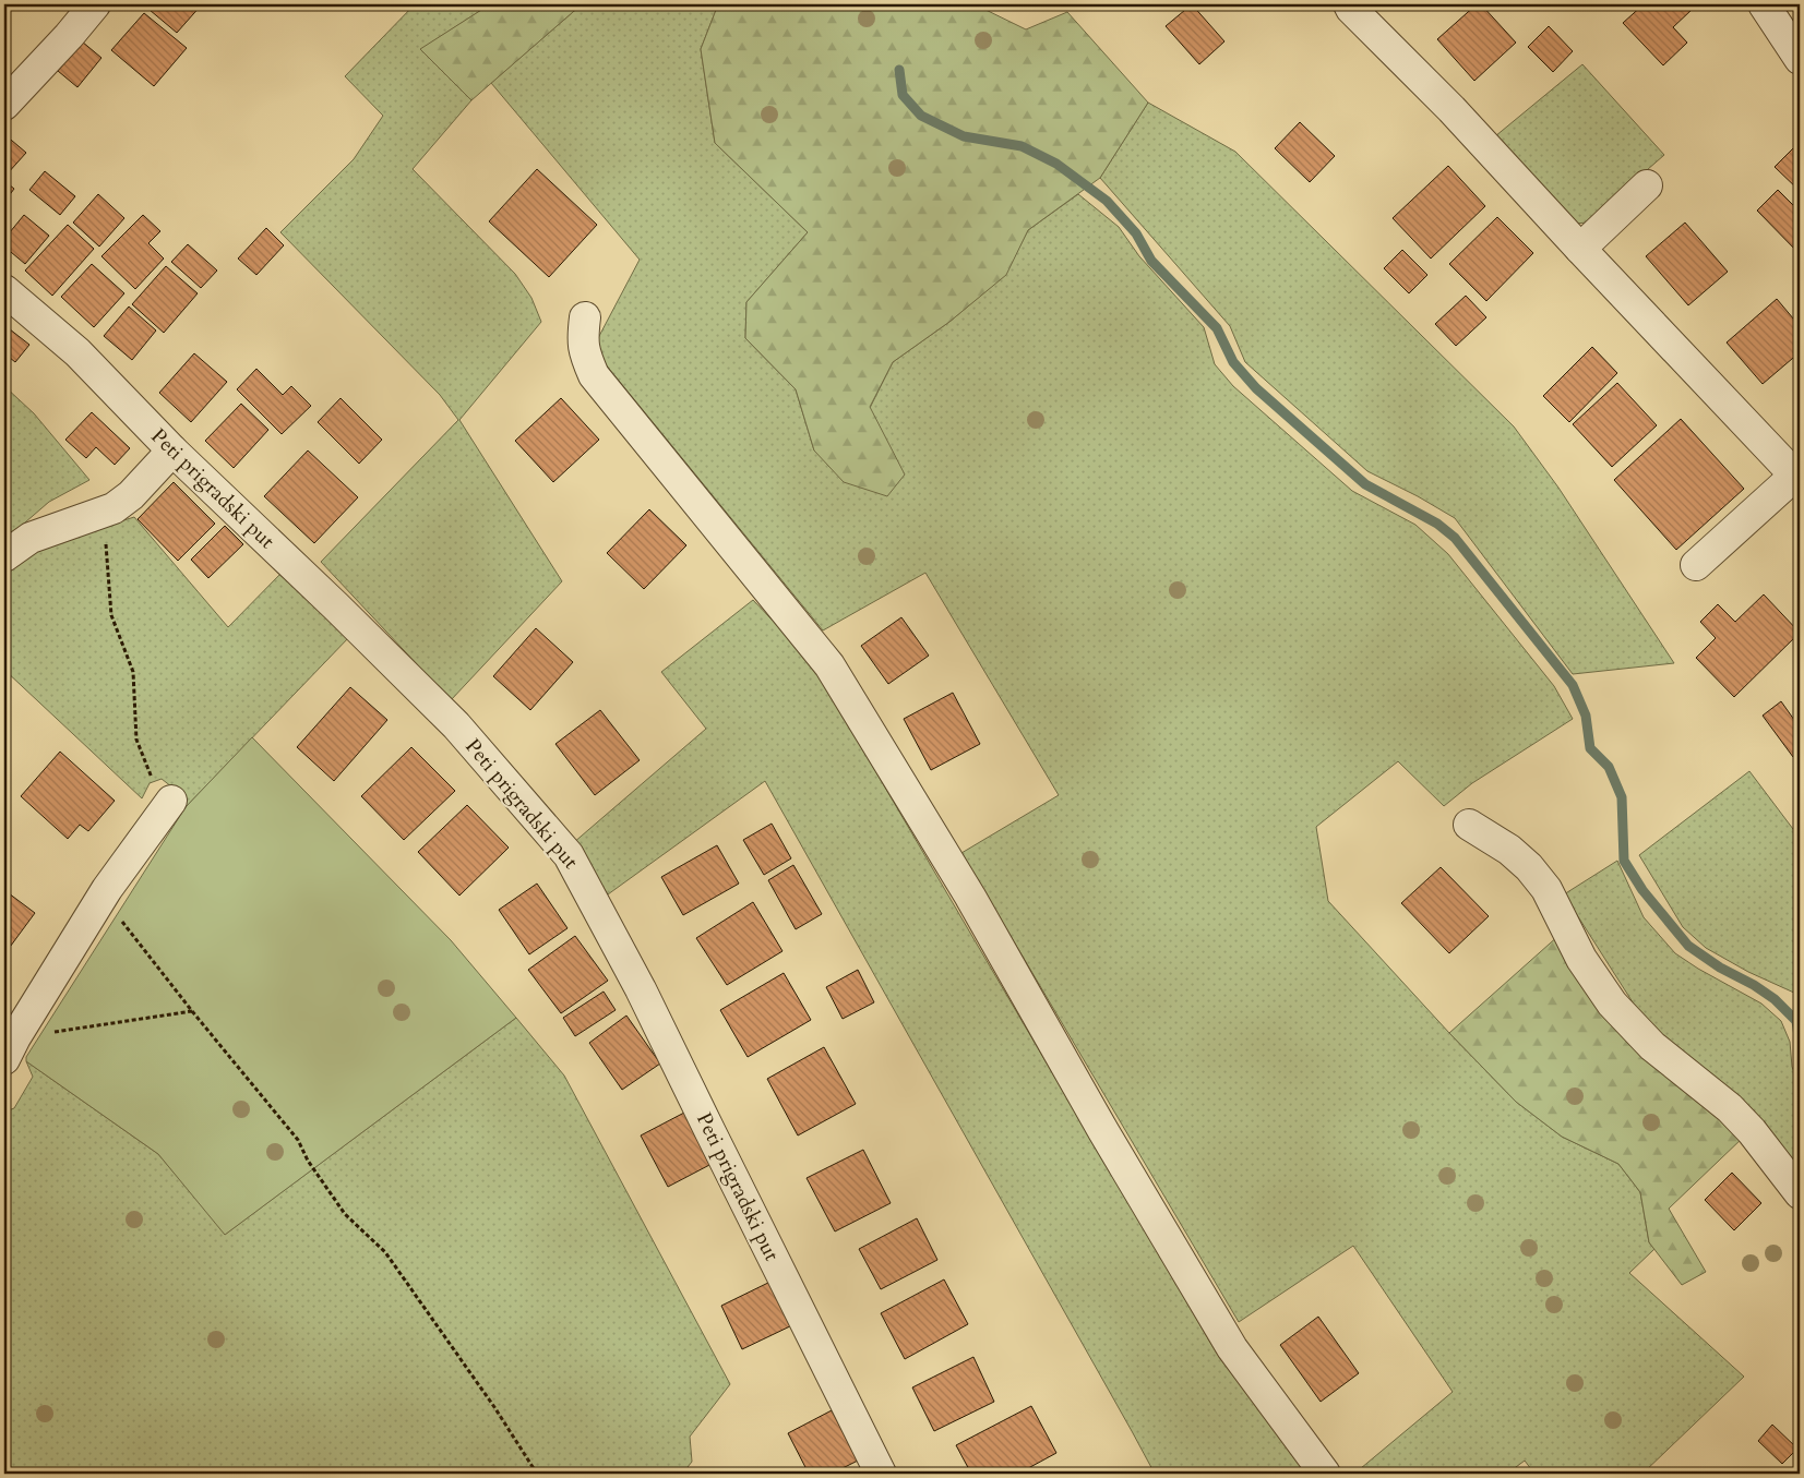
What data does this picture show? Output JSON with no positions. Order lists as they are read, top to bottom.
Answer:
{
  "streets": {
    "street": ["Peti prigradski put"]
  }
}
